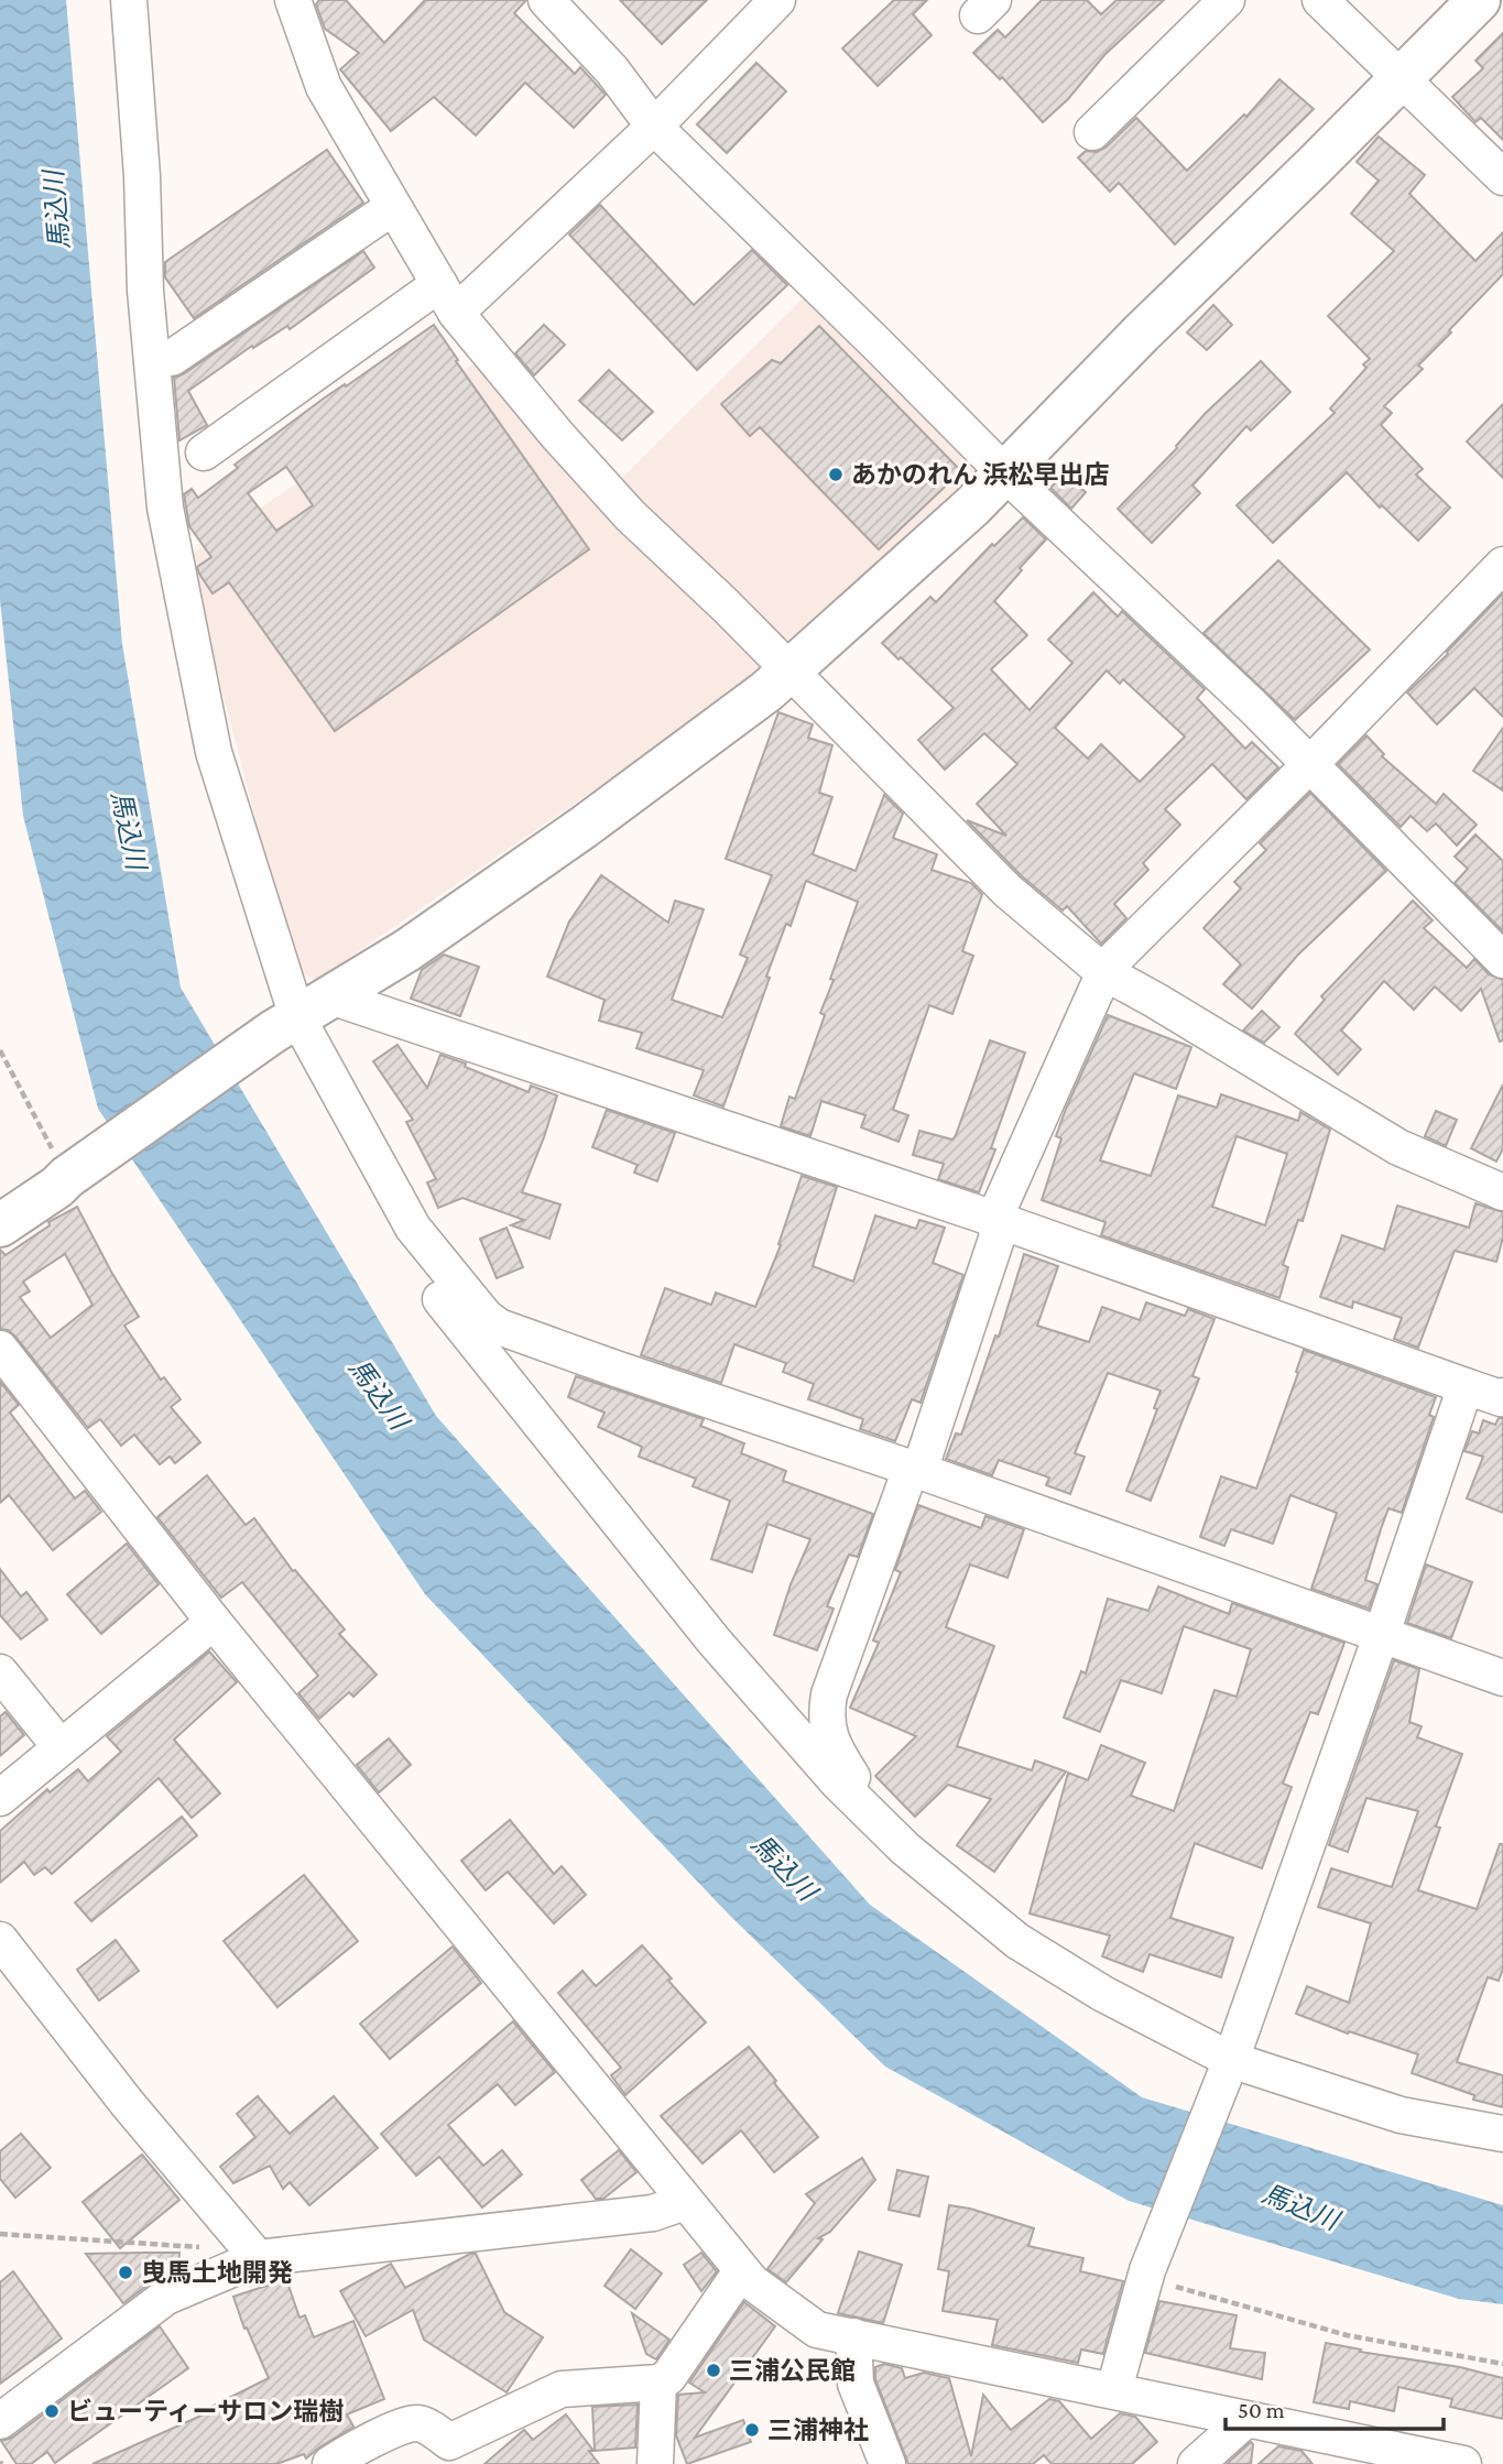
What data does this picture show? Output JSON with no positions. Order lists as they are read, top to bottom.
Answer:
{
  "water": ["馬込川"],
  "places": [
    "あかのれん 浜松早出店",
    "曳馬土地開発",
    "三浦公民館",
    "ビューティーサロン瑞樹",
    "三浦神社"
  ],
  "scale_bar": "50 m"
}
